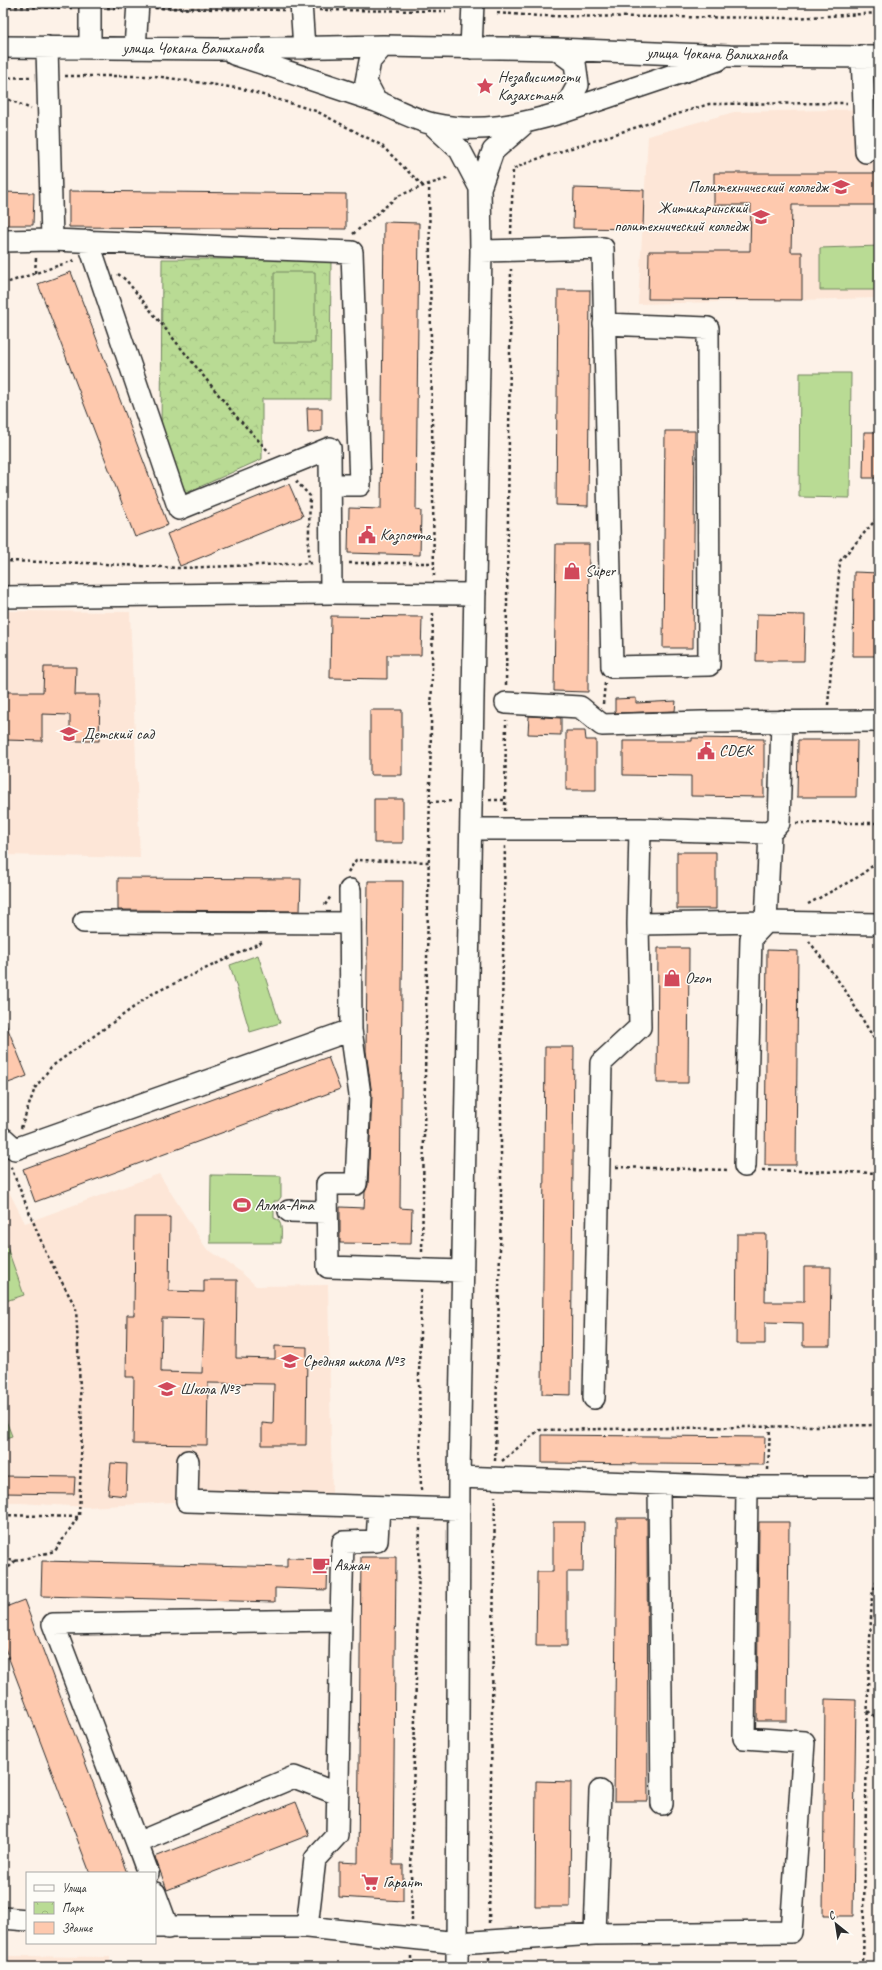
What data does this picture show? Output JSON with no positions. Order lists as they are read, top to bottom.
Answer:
{
  "streets": {
    "street": ["улица Чокана Валиханова"]
  },
  "places": {
    "place": ["Независимости Казахстана"],
    "school or university": [
      "Политехнический колледж",
      "Житикаринский политехнический колледж",
      "Детский сад",
      "Средняя школа №3",
      "Школа №3"
    ],
    "public building": ["Казпочта", "CDEK"],
    "shop": ["Super", "Ozon"],
    "sports": ["Алма-Ата"],
    "cafe": ["Аяжан"],
    "supermarket": ["Гарант"]
  },
  "legend": ["Улица", "Парк", "Здание"],
  "north": "top left"
}
